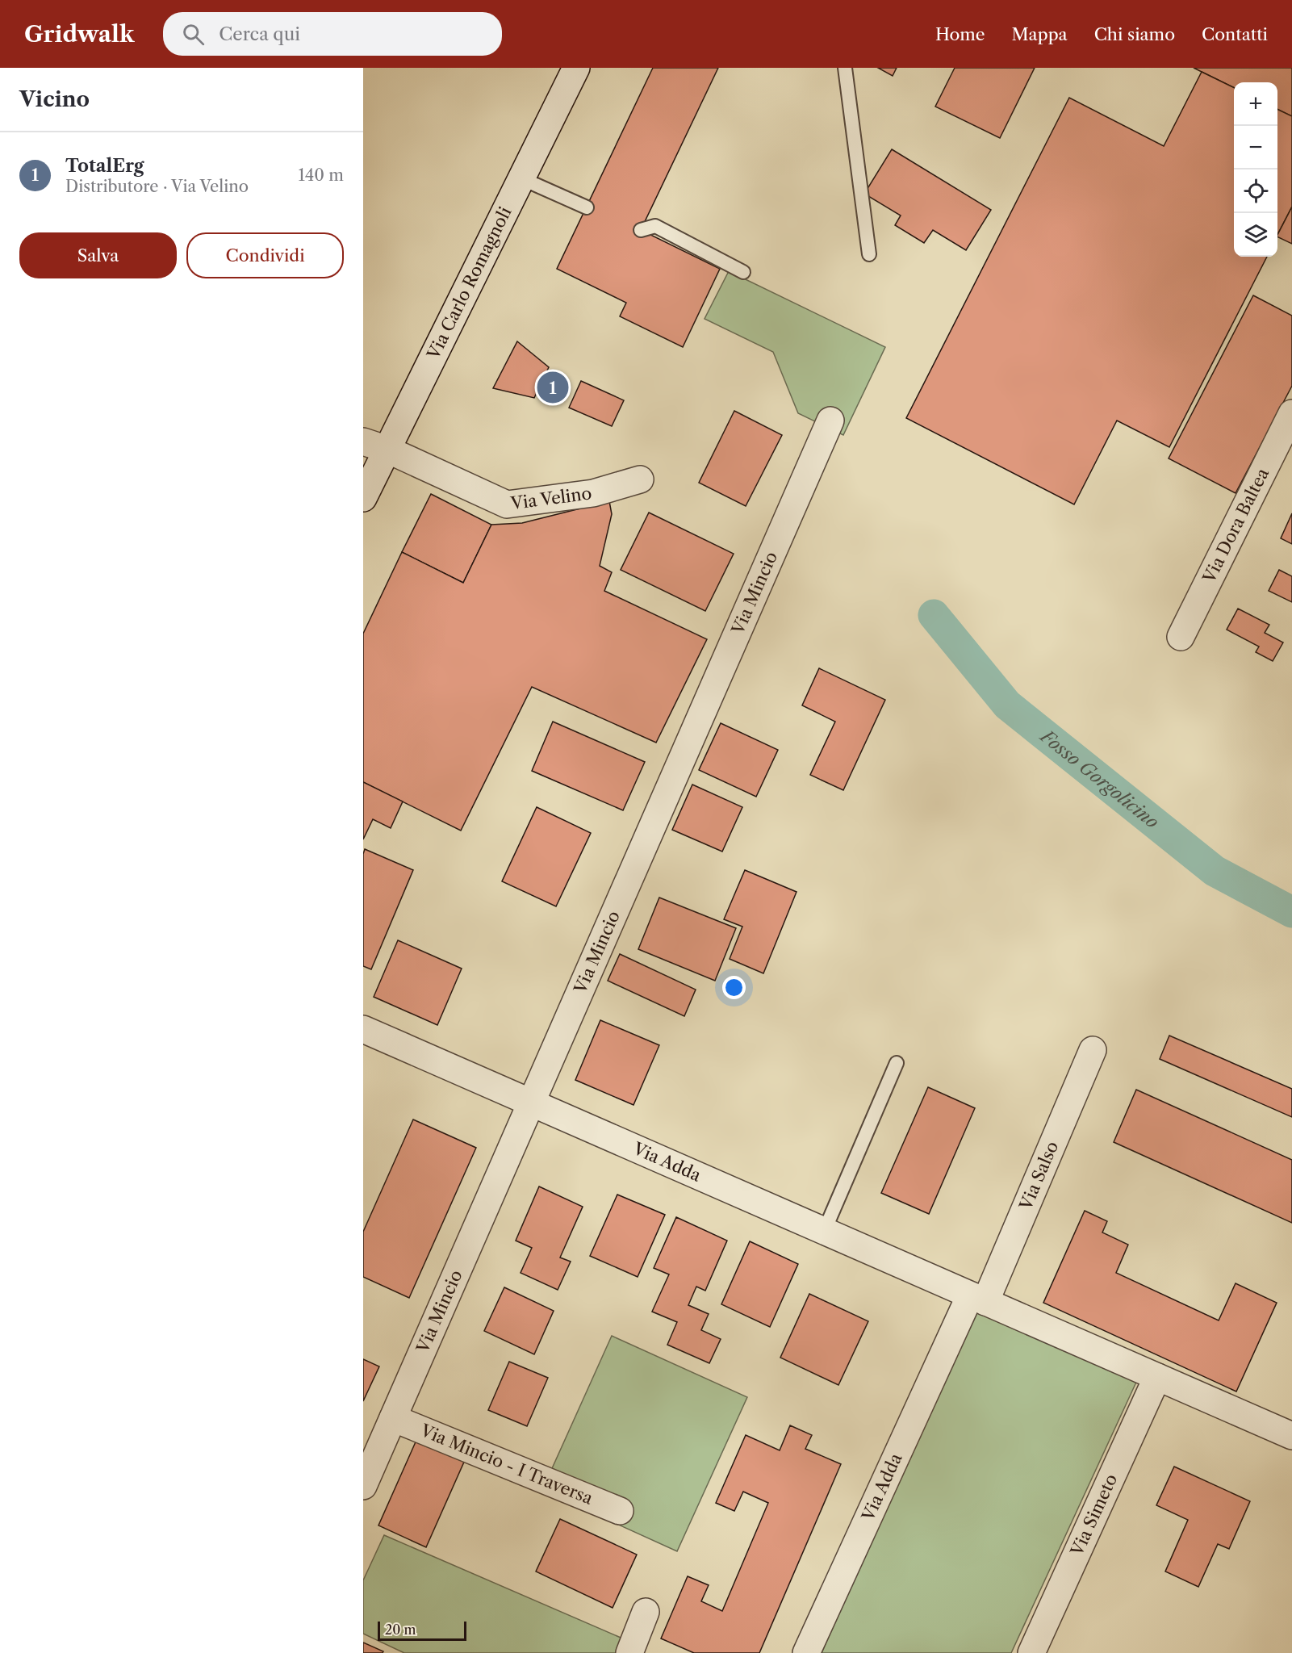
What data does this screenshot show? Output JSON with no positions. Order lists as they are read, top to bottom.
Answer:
{
  "streets": {
    "street": [
      "Via Carlo Romagnoli",
      "Via Velino",
      "Via Dora Baltea",
      "Via Mincio",
      "Via Adda",
      "Via Salso",
      "Via Mincio - I Traversa",
      "Via Simeto"
    ]
  },
  "crossings": [
    ["Via Carlo Romagnoli", "Via Velino"],
    ["Via Mincio", "Via Adda"],
    ["Via Mincio", "Via Mincio - I Traversa"],
    ["Via Adda", "Via Salso"],
    ["Via Adda", "Via Simeto"]
  ],
  "water": ["Fosso Gorgolicino"],
  "scale_bar": "20 m",
  "page": {
    "header": "Gridwalk",
    "search": "Cerca qui",
    "nav": [
      "Home",
      "Mappa",
      "Chi siamo",
      "Contatti"
    ],
    "heading": "Vicino",
    "map_buttons": ["+", "−"],
    "list": [
      {
        "mark": "1",
        "name": "TotalErg",
        "note": "Distributore · Via Velino",
        "value": "140 m"
      }
    ],
    "buttons": ["Salva", "Condividi"],
    "pins": "1",
    "scale": "20 m"
  }
}
